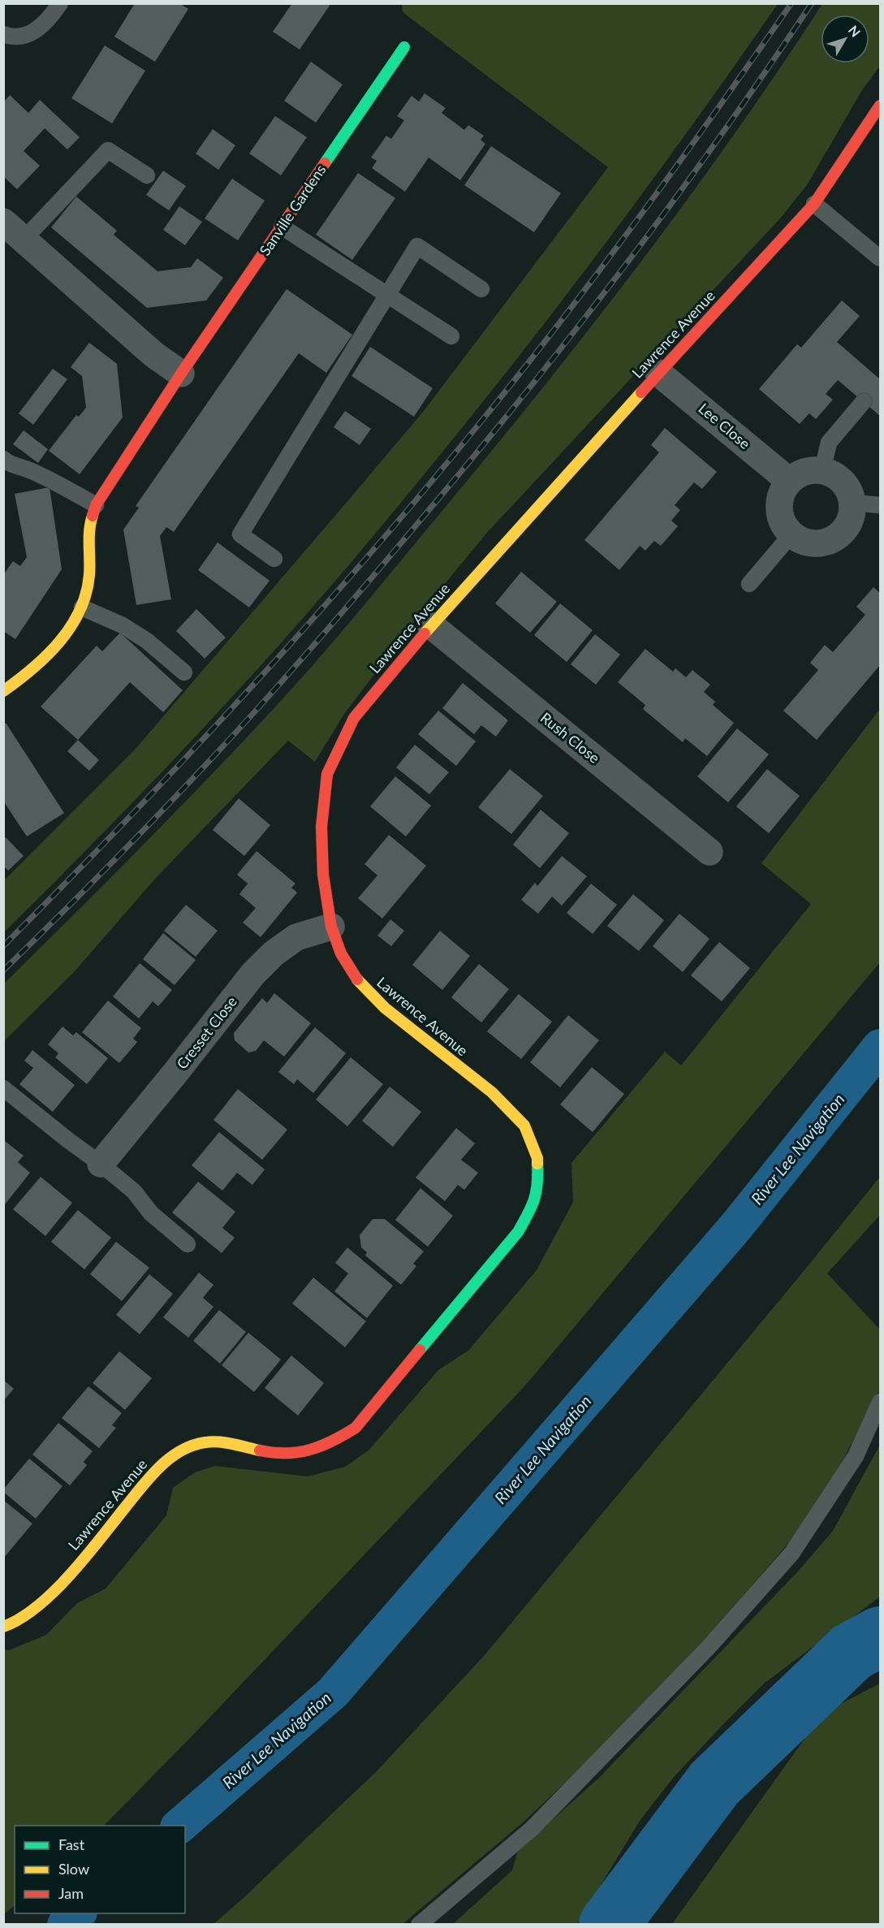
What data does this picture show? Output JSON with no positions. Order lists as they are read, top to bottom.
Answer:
{
  "streets": {
    "street": [
      "Sanville Gardens",
      "Lawrence Avenue",
      "Lee Close",
      "Rush Close",
      "Cresset Close"
    ]
  },
  "crossings": [
    ["Lawrence Avenue", "Lee Close"],
    ["Lawrence Avenue", "Rush Close"],
    ["Lawrence Avenue", "Cresset Close"]
  ],
  "water": ["River Lee Navigation"],
  "legend": ["Fast", "Slow", "Jam"],
  "north": "top right"
}
